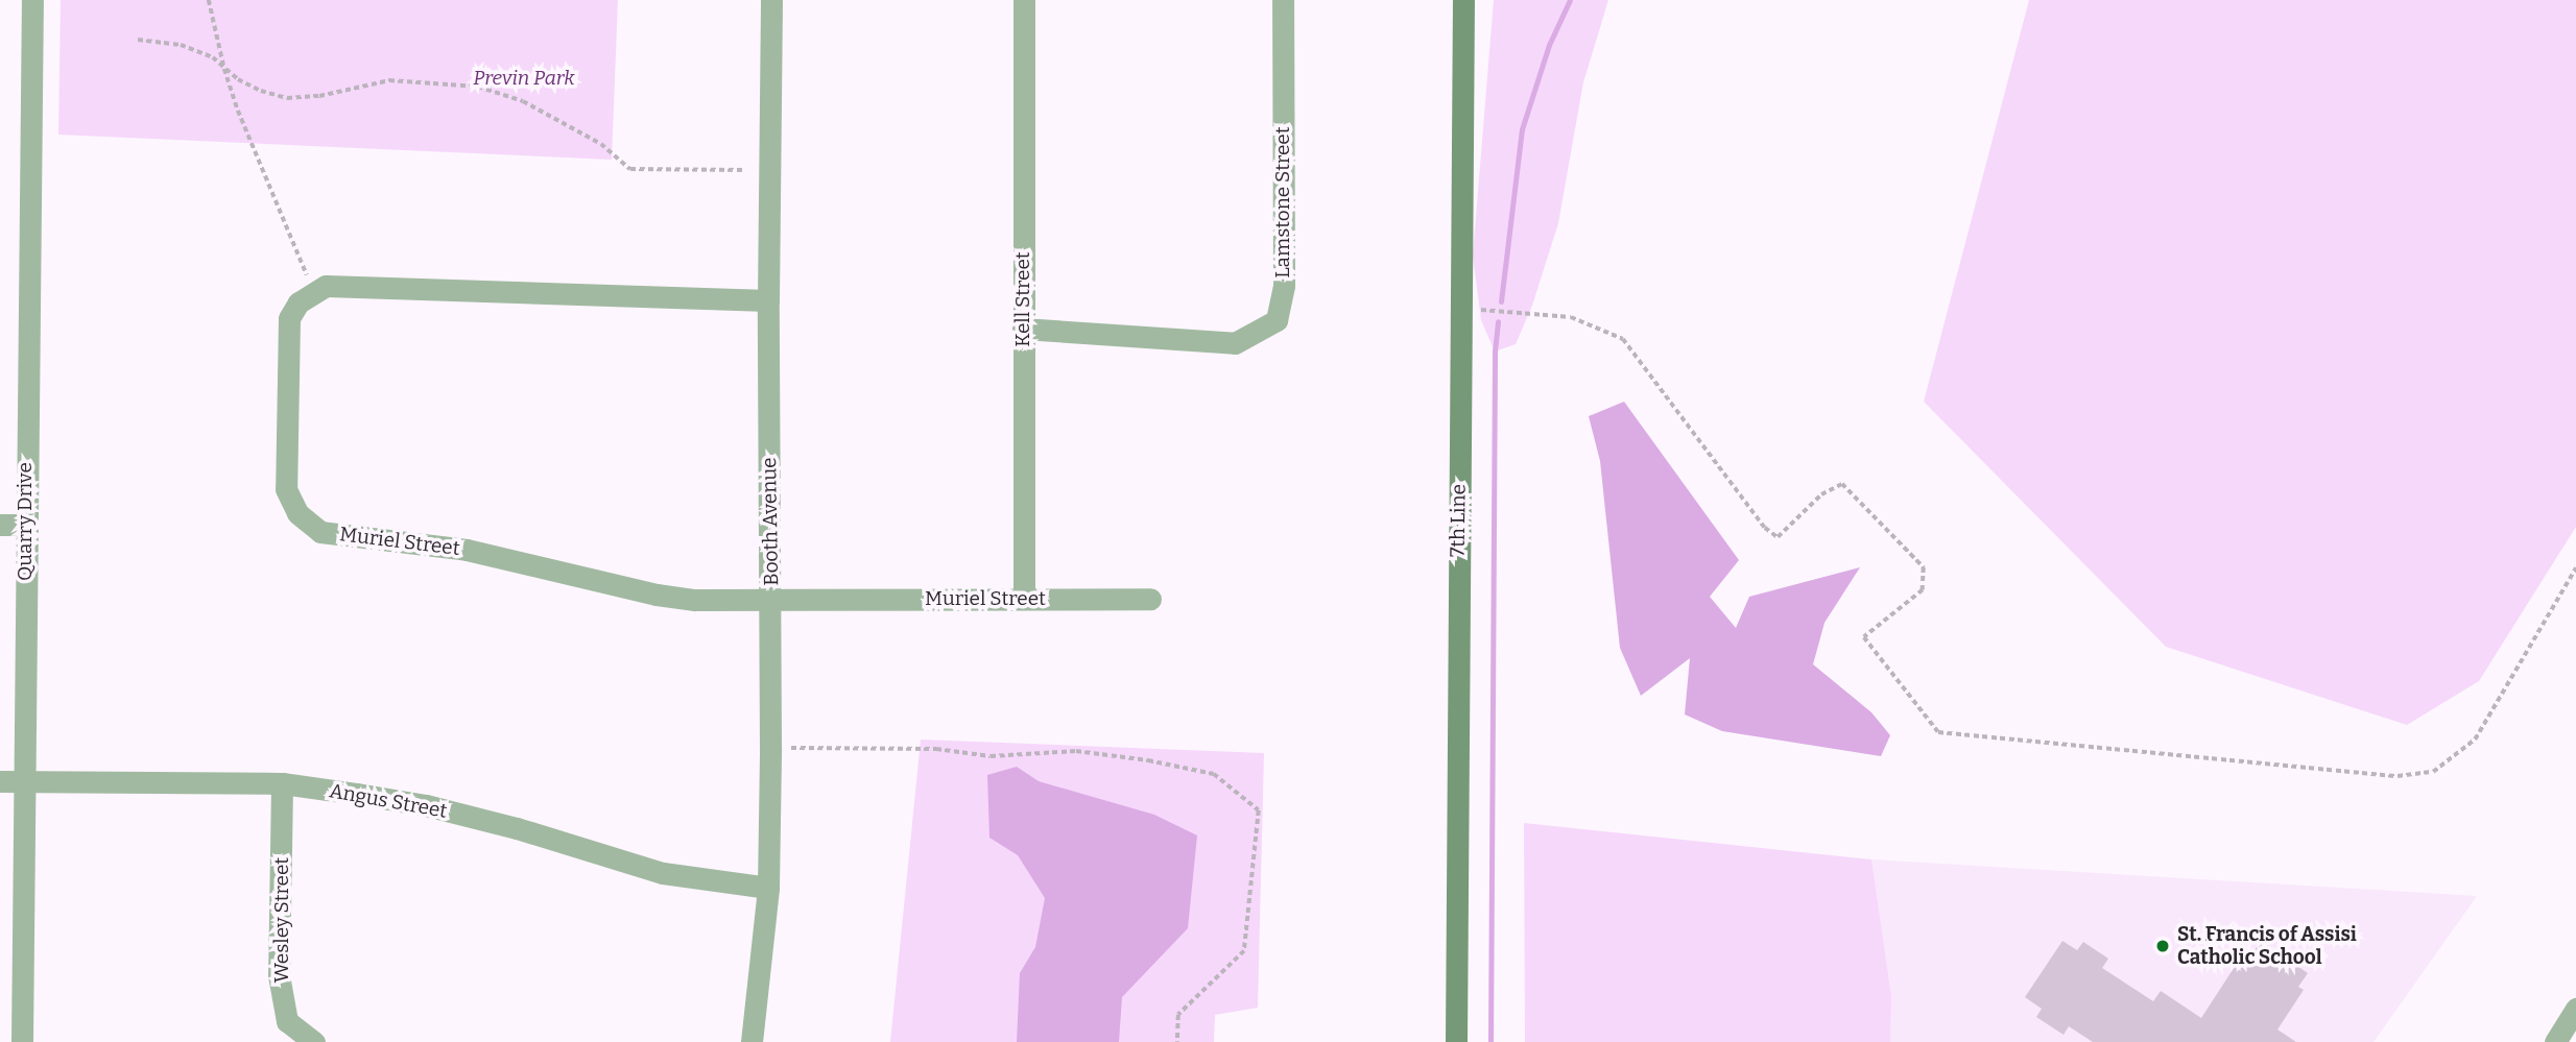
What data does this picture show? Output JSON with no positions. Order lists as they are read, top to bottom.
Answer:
{
  "streets": {
    "street": [
      "Lamstone Street",
      "Kell Street",
      "7th Line",
      "Quarry Drive",
      "Booth Avenue",
      "Muriel Street",
      "Angus Street",
      "Wesley Street"
    ]
  },
  "crossings": [
    ["Lamstone Street", "Kell Street"],
    ["Kell Street", "Muriel Street"],
    ["Quarry Drive", "Angus Street"],
    ["Booth Avenue", "Muriel Street"],
    ["Booth Avenue", "Angus Street"],
    ["Angus Street", "Wesley Street"]
  ],
  "parks": ["Previn Park"],
  "places": ["St. Francis of Assisi Catholic School"]
}
